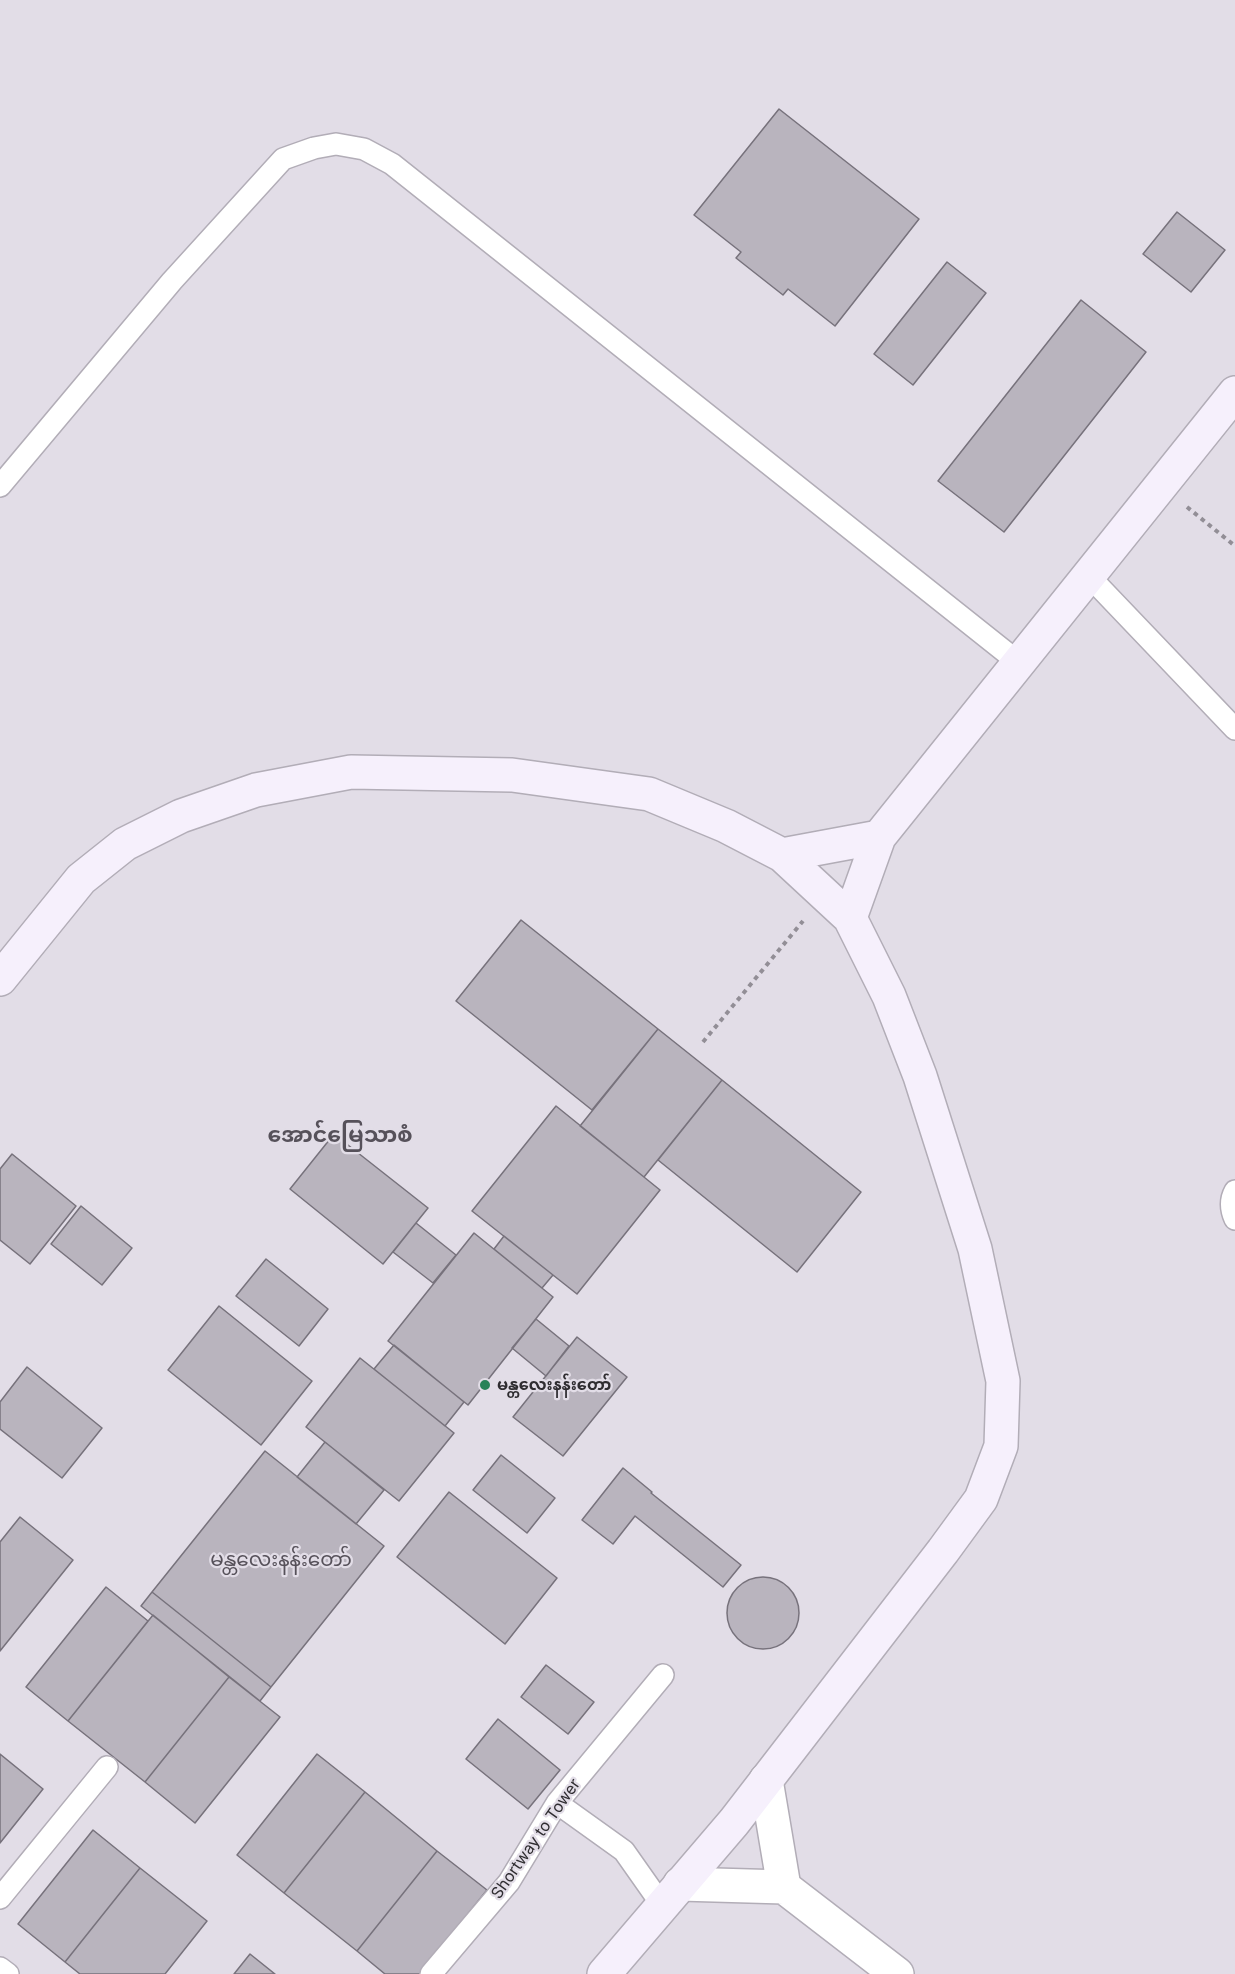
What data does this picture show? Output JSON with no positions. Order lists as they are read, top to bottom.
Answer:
{
  "streets": {
    "lane": ["Shortway to Tower"]
  },
  "districts": ["အောင်မြေသာစံ", "မန္တလေးနန်းတော်"],
  "places": ["မန္တလေးနန်းတော်"]
}
